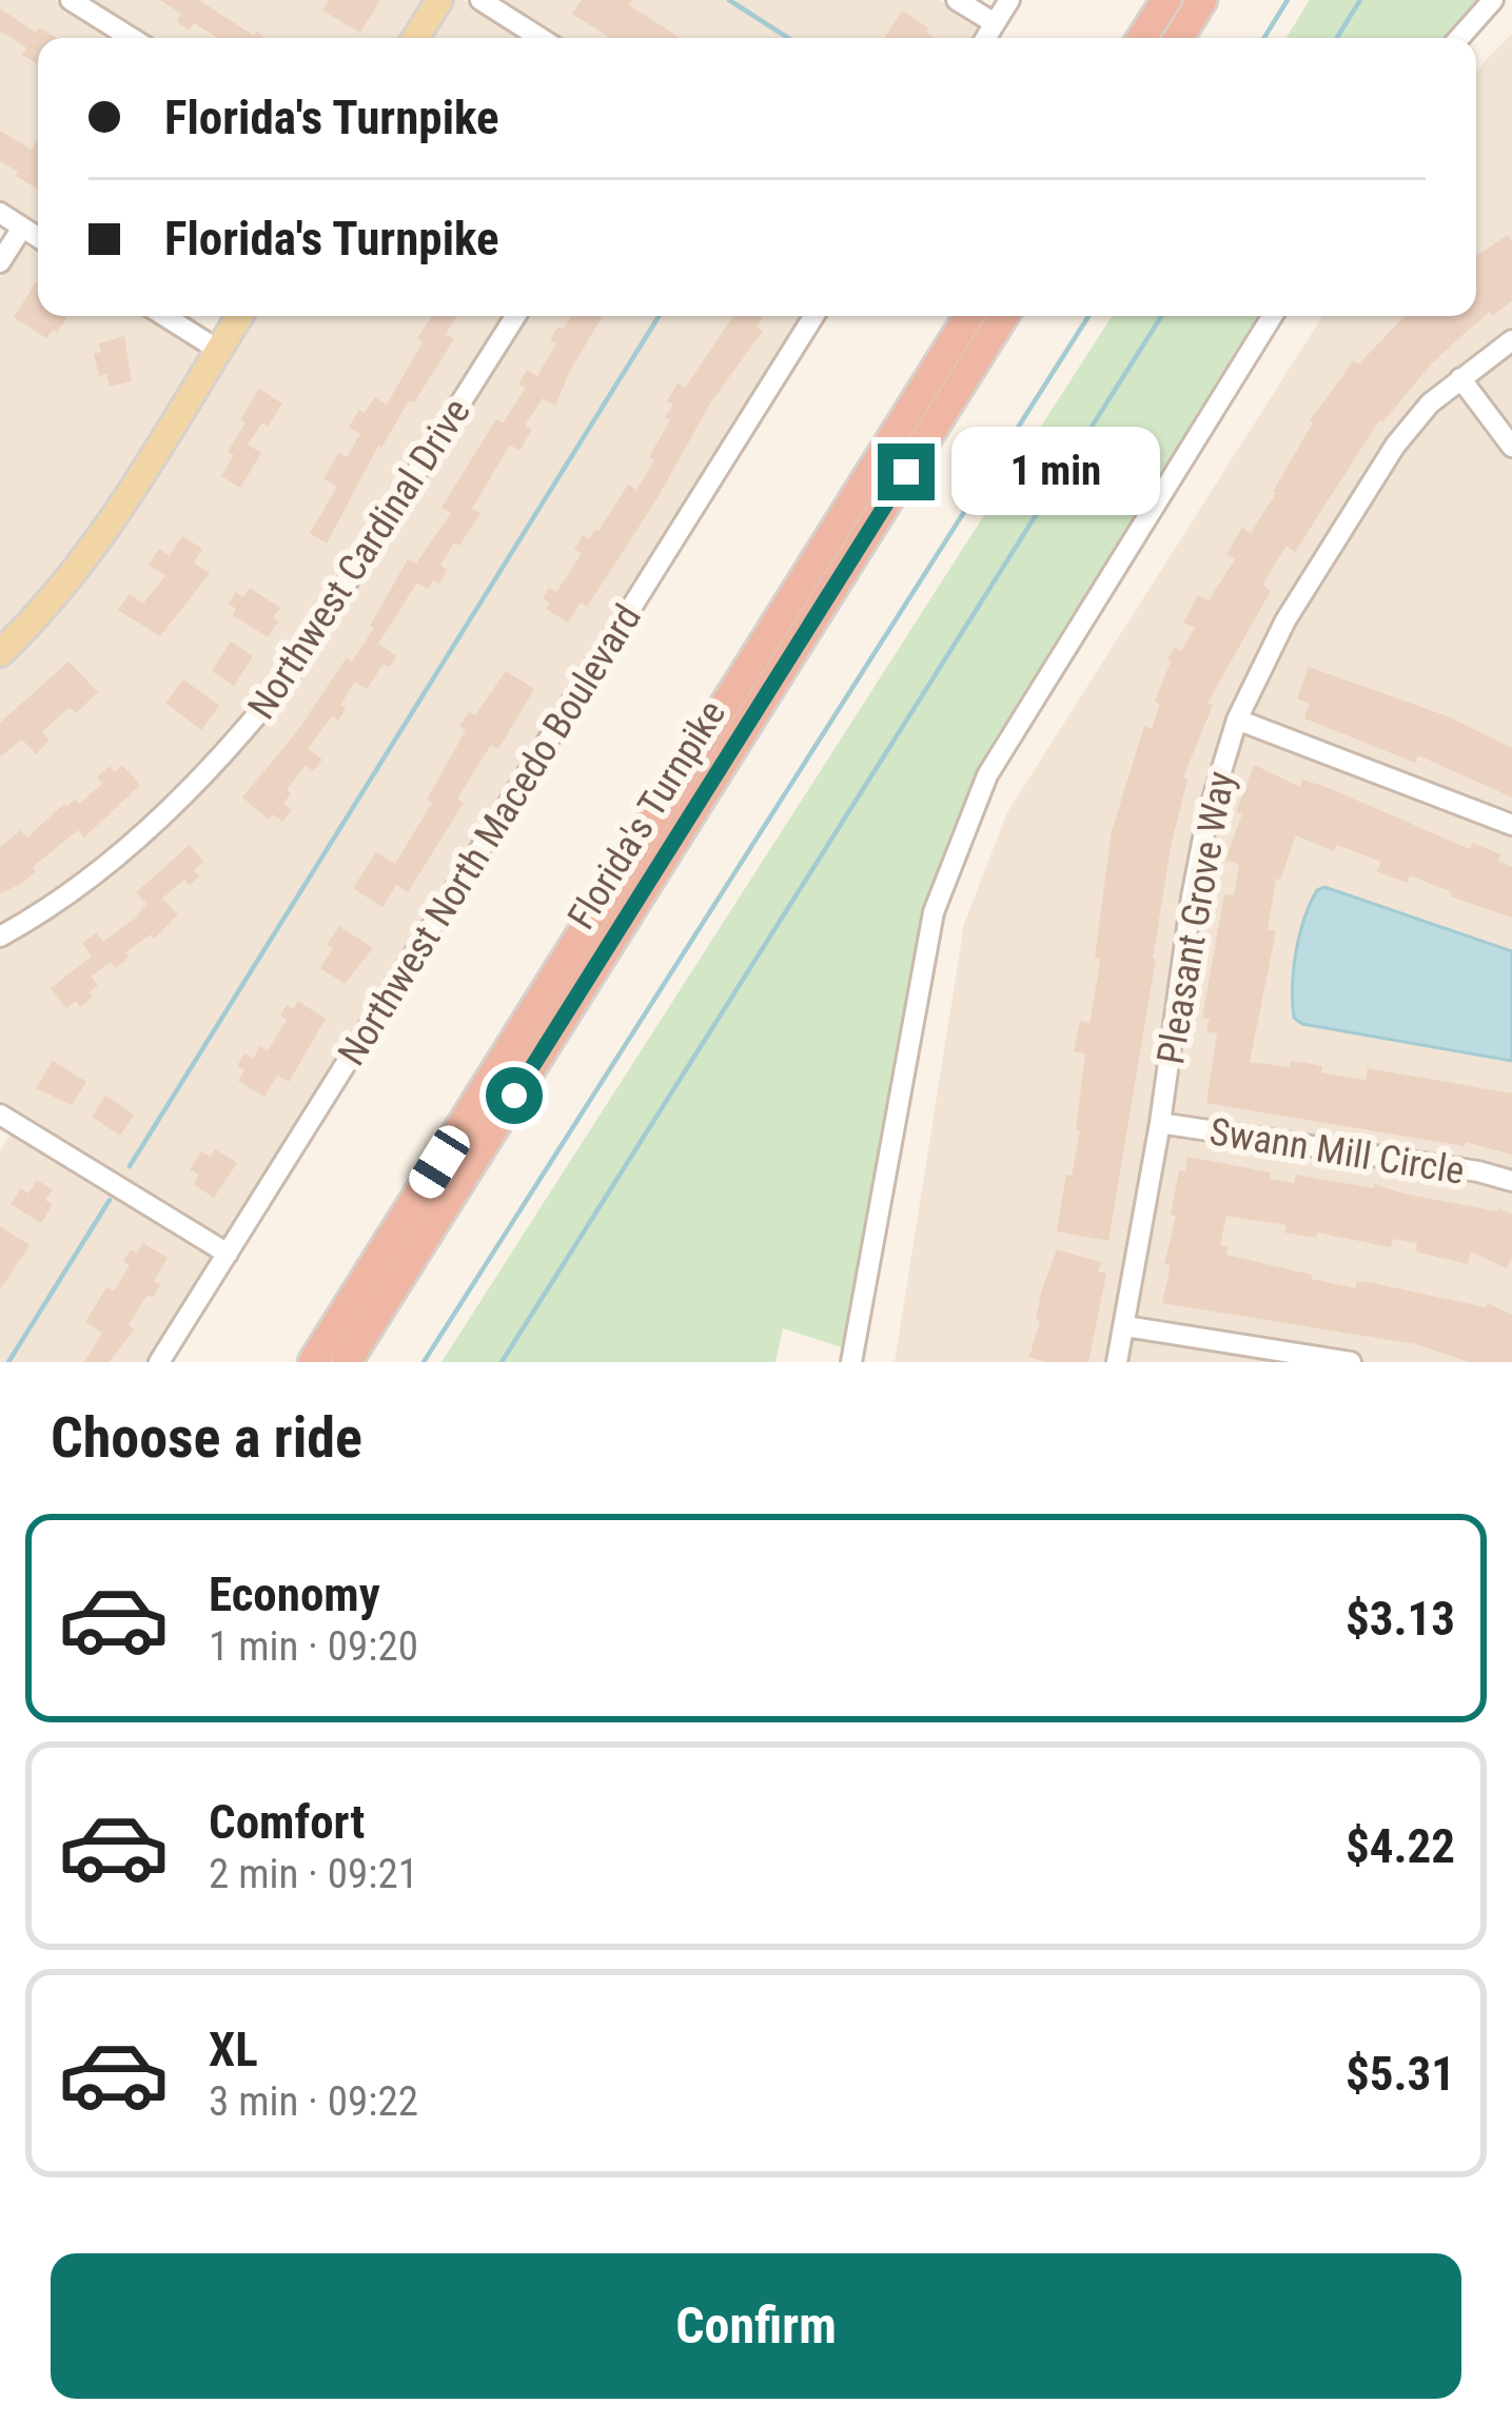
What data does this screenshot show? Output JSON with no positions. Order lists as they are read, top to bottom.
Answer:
{
  "streets": {
    "highway": ["Florida's Turnpike"],
    "street": [
      "Northwest Cardinal Drive",
      "Northwest North Macedo Boulevard",
      "Pleasant Grove Way",
      "Swann Mill Circle"
    ]
  },
  "crossings": [
    ["Pleasant Grove Way", "Swann Mill Circle"]
  ],
  "page": {
    "banner": ["Florida's Turnpike", "Florida's Turnpike"],
    "bubble": "1 min",
    "heading": "Choose a ride",
    "list": [
      {
        "name": "Economy",
        "note": "1 min · 09:20",
        "value": "$3.13"
      },
      {
        "name": "Comfort",
        "note": "2 min · 09:21",
        "value": "$4.22"
      },
      {
        "name": "XL",
        "note": "3 min · 09:22",
        "value": "$5.31"
      }
    ],
    "buttons": "Confirm"
  }
}
